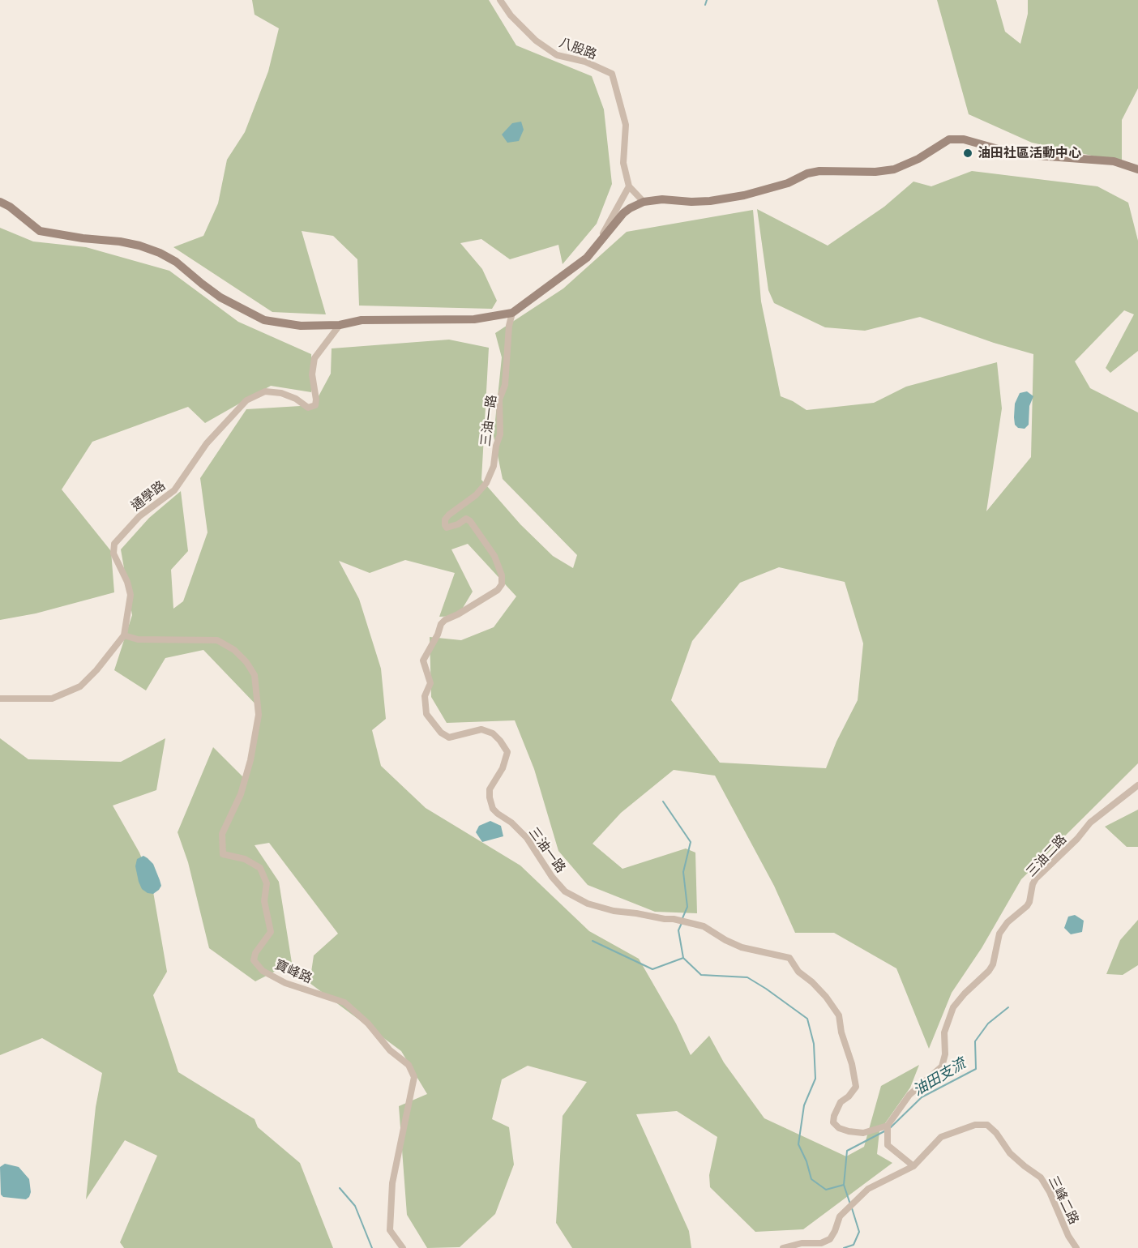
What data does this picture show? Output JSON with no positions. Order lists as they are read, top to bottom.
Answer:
{
  "streets": {
    "street": [
      "八股路",
      "三油一路",
      "通學路",
      "三油二路",
      "寶峰路",
      "三峰二路"
    ]
  },
  "crossings": [
    ["三油一路", "三油二路"],
    ["通學路", "寶峰路"]
  ],
  "water": ["油田支流"],
  "places": ["油田社區活動中心"]
}
